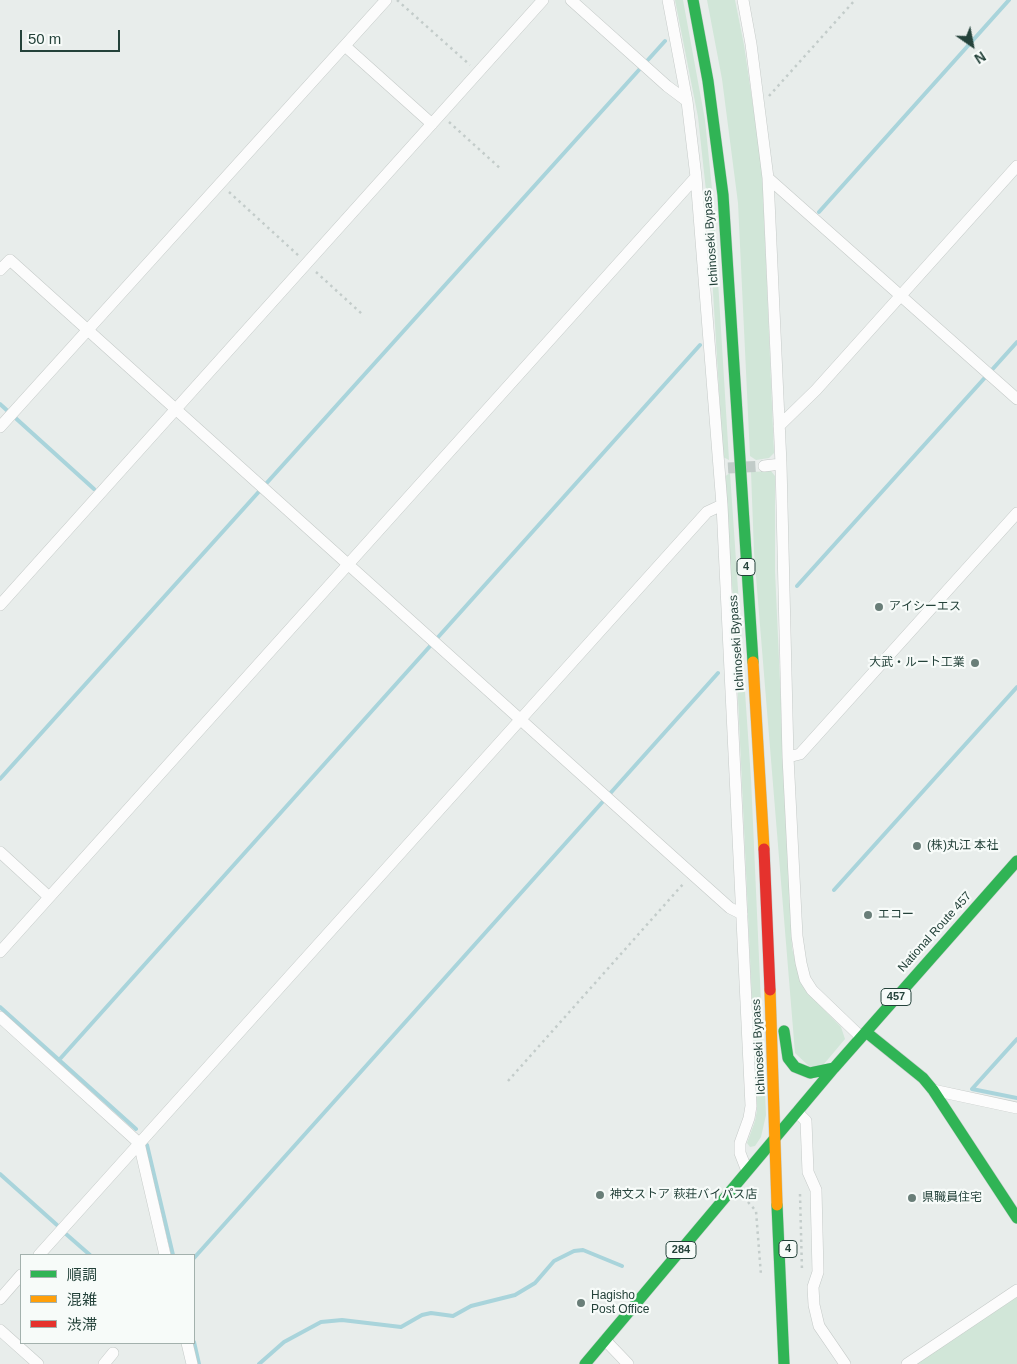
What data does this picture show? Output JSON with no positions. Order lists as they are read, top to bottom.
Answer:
{
  "streets": {
    "main road": [
      "Ichinoseki Bypass",
      "4",
      "National Route 457",
      "457",
      "284"
    ]
  },
  "crossings": [
    ["Ichinoseki Bypass", "National Route 457"],
    ["Ichinoseki Bypass", "284"],
    ["National Route 457", "284"]
  ],
  "places": [
    "アイシーエス",
    "大武・ルート工業",
    "(株)丸江 本社",
    "エコー",
    "神文ストア 萩荘バイパス店",
    "県職員住宅",
    "Hagisho Post Office"
  ],
  "legend": ["順調", "混雑", "渋滞"],
  "scale_bar": "50 m",
  "north": "bottom right"
}
